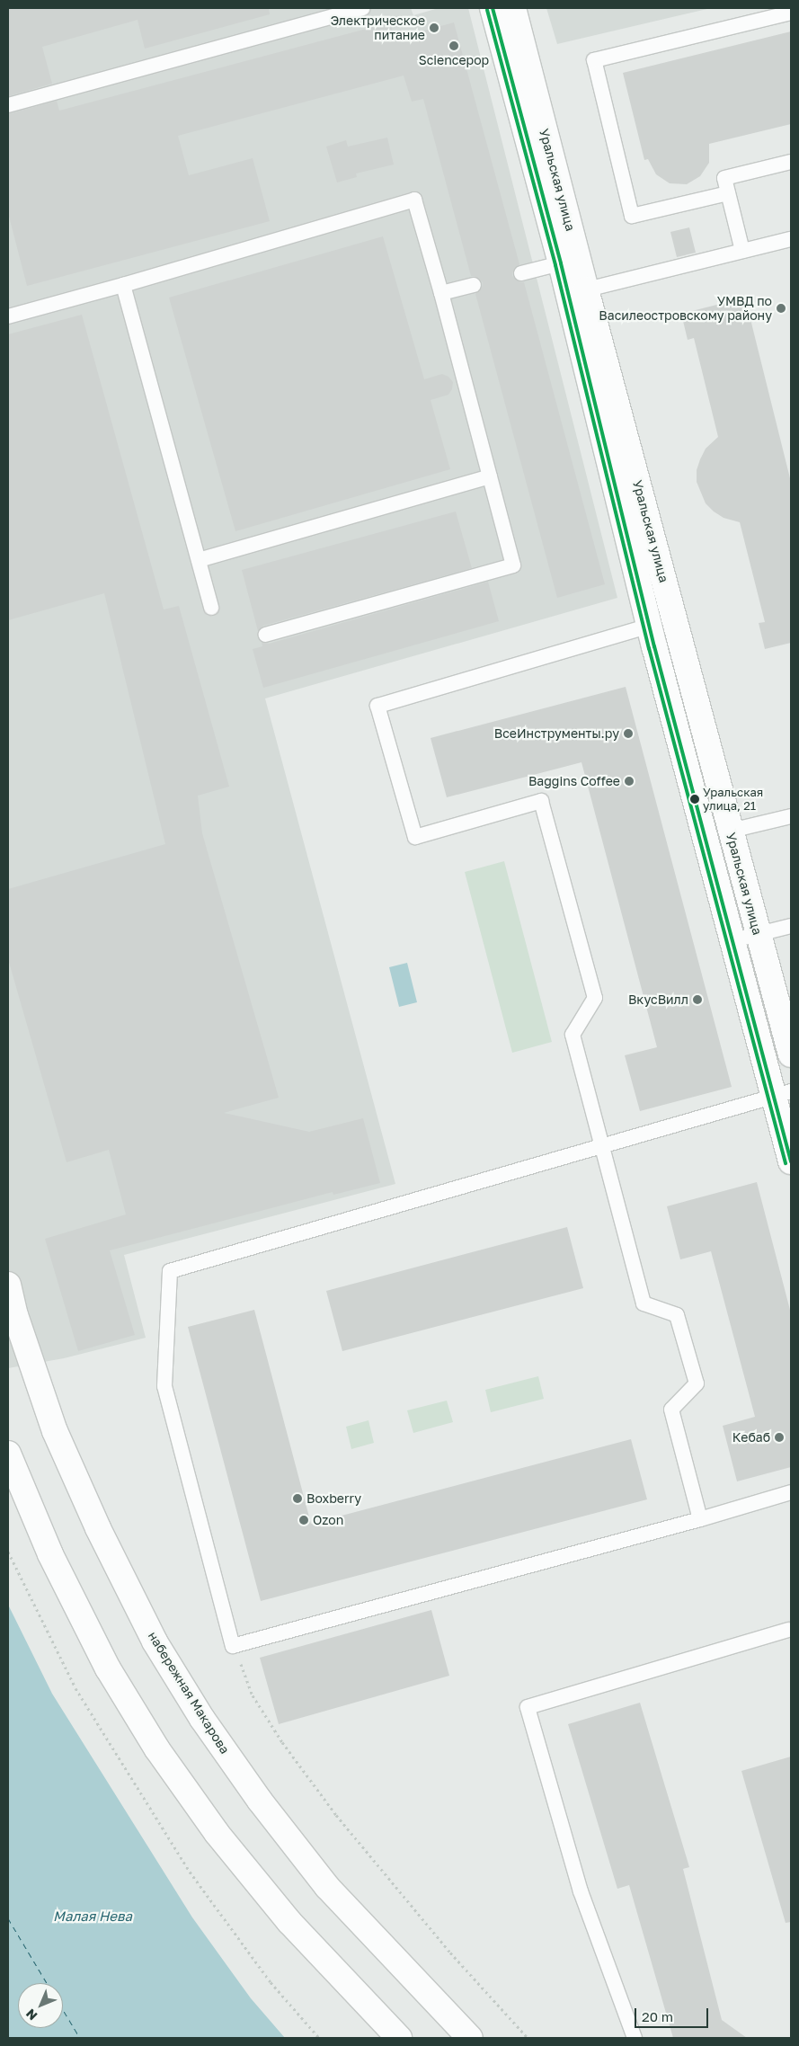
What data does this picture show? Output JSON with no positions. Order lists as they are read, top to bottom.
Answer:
{
  "streets": {
    "main road": ["Уральская улица", "набережная Макарова"]
  },
  "water": ["Малая Нева"],
  "places": [
    "Электрическое питание",
    "Sciencepop",
    "УМВД по Василеостровскому району",
    "ВсеИнструменты.ру",
    "Baggins Coffee",
    "Уральская улица, 21",
    "ВкусВилл",
    "Кебаб",
    "Boxberry",
    "Ozon"
  ],
  "scale_bar": "20 m",
  "north": "bottom left"
}
